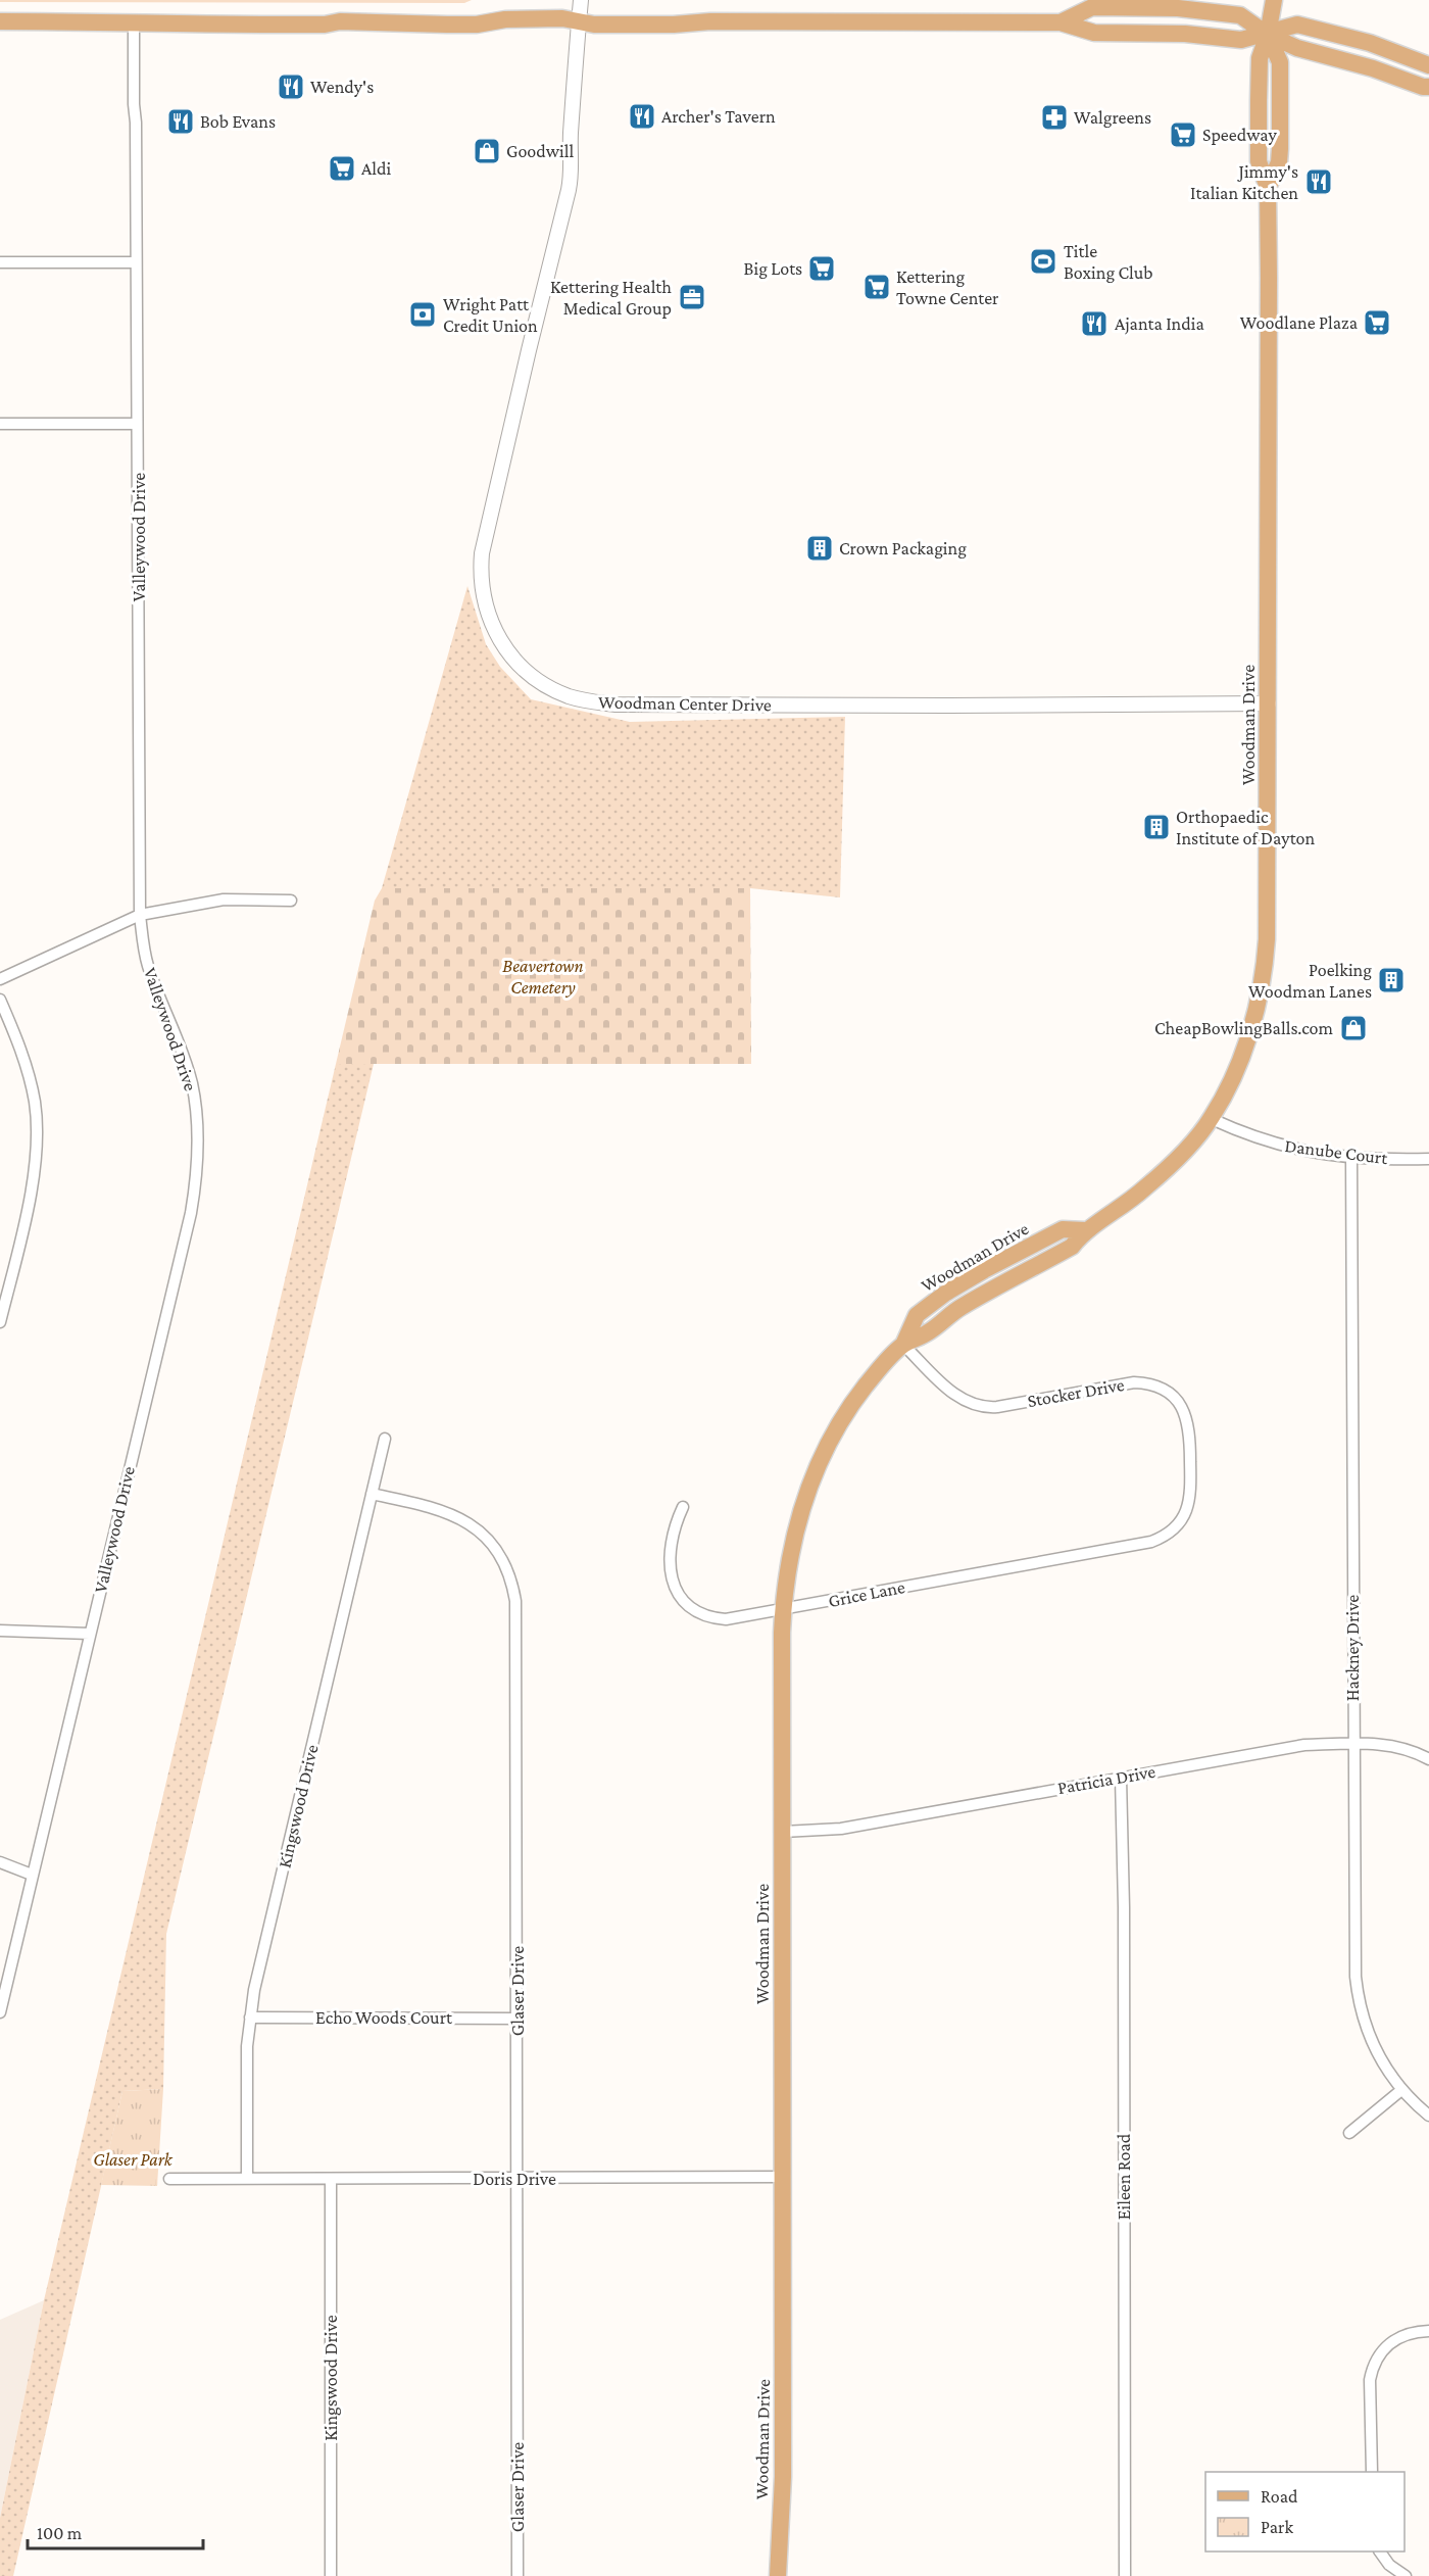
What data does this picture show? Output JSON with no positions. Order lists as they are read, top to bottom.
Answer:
{
  "streets": {
    "main road": ["Woodman Drive"],
    "street": [
      "Valleywood Drive",
      "Woodman Center Drive",
      "Danube Court",
      "Stocker Drive",
      "Grice Lane",
      "Hackney Drive",
      "Patricia Drive",
      "Kingswood Drive",
      "Glaser Drive",
      "Echo Woods Court",
      "Eileen Road",
      "Doris Drive"
    ]
  },
  "crossings": [
    ["Woodman Center Drive", "Woodman Drive"],
    ["Woodman Drive", "Danube Court"],
    ["Woodman Drive", "Stocker Drive"],
    ["Woodman Drive", "Grice Lane"],
    ["Woodman Drive", "Patricia Drive"],
    ["Woodman Drive", "Doris Drive"],
    ["Danube Court", "Hackney Drive"],
    ["Stocker Drive", "Grice Lane"],
    ["Hackney Drive", "Patricia Drive"],
    ["Patricia Drive", "Eileen Road"],
    ["Kingswood Drive", "Glaser Drive"],
    ["Kingswood Drive", "Echo Woods Court"],
    ["Kingswood Drive", "Doris Drive"],
    ["Glaser Drive", "Echo Woods Court"],
    ["Glaser Drive", "Doris Drive"]
  ],
  "parks": ["Beavertown Cemetery", "Glaser Park"],
  "places": {
    "restaurant": [
      "Wendy's",
      "Archer's Tavern",
      "Bob Evans",
      "Jimmy's Italian Kitchen",
      "Ajanta India"
    ],
    "pharmacy": ["Walgreens"],
    "supermarket": [
      "Speedway",
      "Aldi",
      "Big Lots",
      "Kettering Towne Center",
      "Woodlane Plaza"
    ],
    "shop": ["Goodwill", "CheapBowlingBalls.com"],
    "sports": ["Title Boxing Club"],
    "office": ["Kettering Health Medical Group"],
    "bank": ["Wright Patt Credit Union"],
    "building": ["Crown Packaging", "Orthopaedic Institute of Dayton", "Poelking Woodman Lanes"]
  },
  "legend": ["Road", "Park"],
  "scale_bar": "100 m"
}
